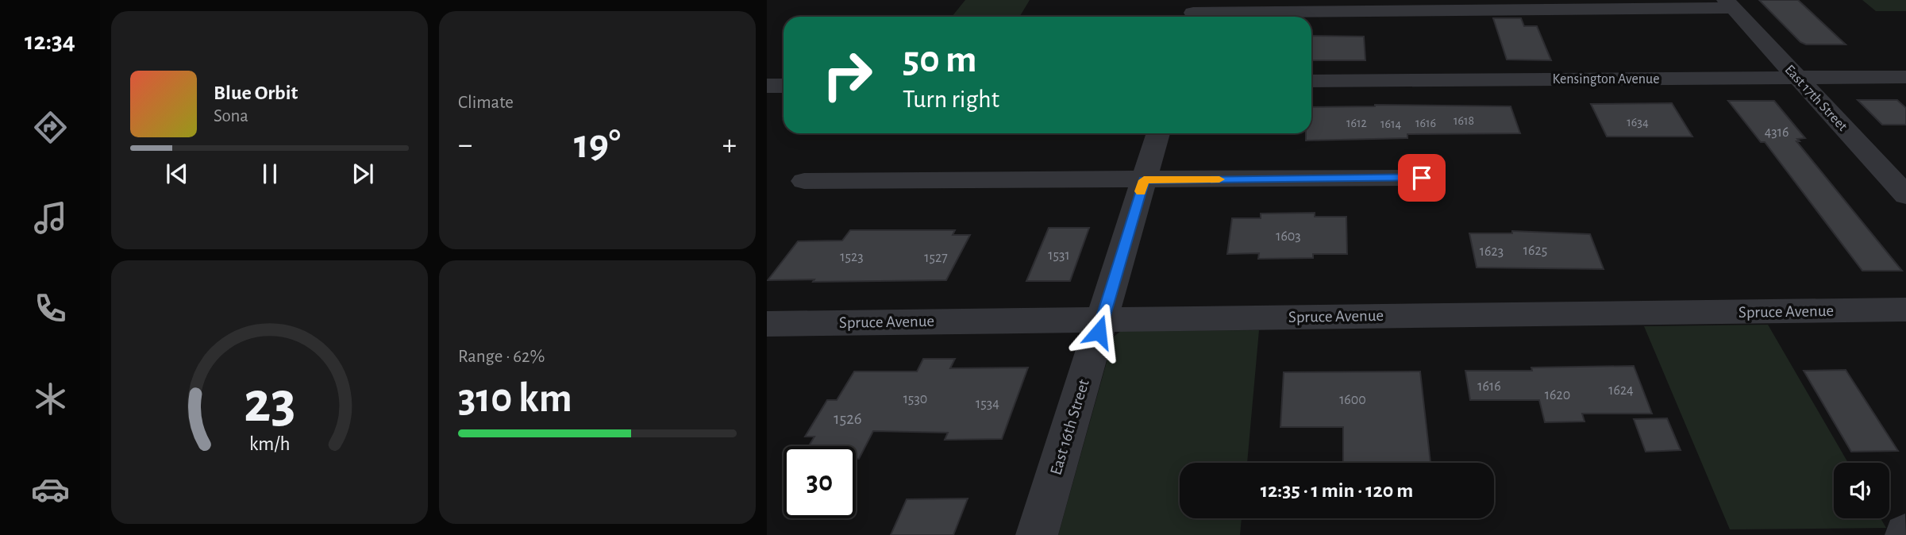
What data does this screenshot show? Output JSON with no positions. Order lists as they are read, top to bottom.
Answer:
{
  "streets": {
    "street": [
      "Kensington Avenue",
      "East 17th Street",
      "Spruce Avenue",
      "East 16th Street"
    ]
  },
  "crossings": [
    ["Kensington Avenue", "East 17th Street"],
    ["Spruce Avenue", "East 16th Street"]
  ],
  "house_numbers": [
    "1618",
    "1634",
    "1612",
    "1616",
    "1614",
    "4316",
    "1603",
    "1625",
    "1623",
    "1531",
    "1523",
    "1527",
    "1616",
    "1624",
    "1620",
    "1530",
    "1600",
    "1534",
    "1526"
  ],
  "page": {
    "tabs": "12:34",
    "tile": [
      "Climate",
      ["Range · 62%", "310 km"]
    ],
    "turn": ["50 m", "Turn right"],
    "song": ["Blue Orbit", "Sona"],
    "heat": ["−", "19°", "+"],
    "limit": "30",
    "trip": "12:35 · 1 min · 120 m",
    "gauge": ["23", "km/h"]
  }
}
